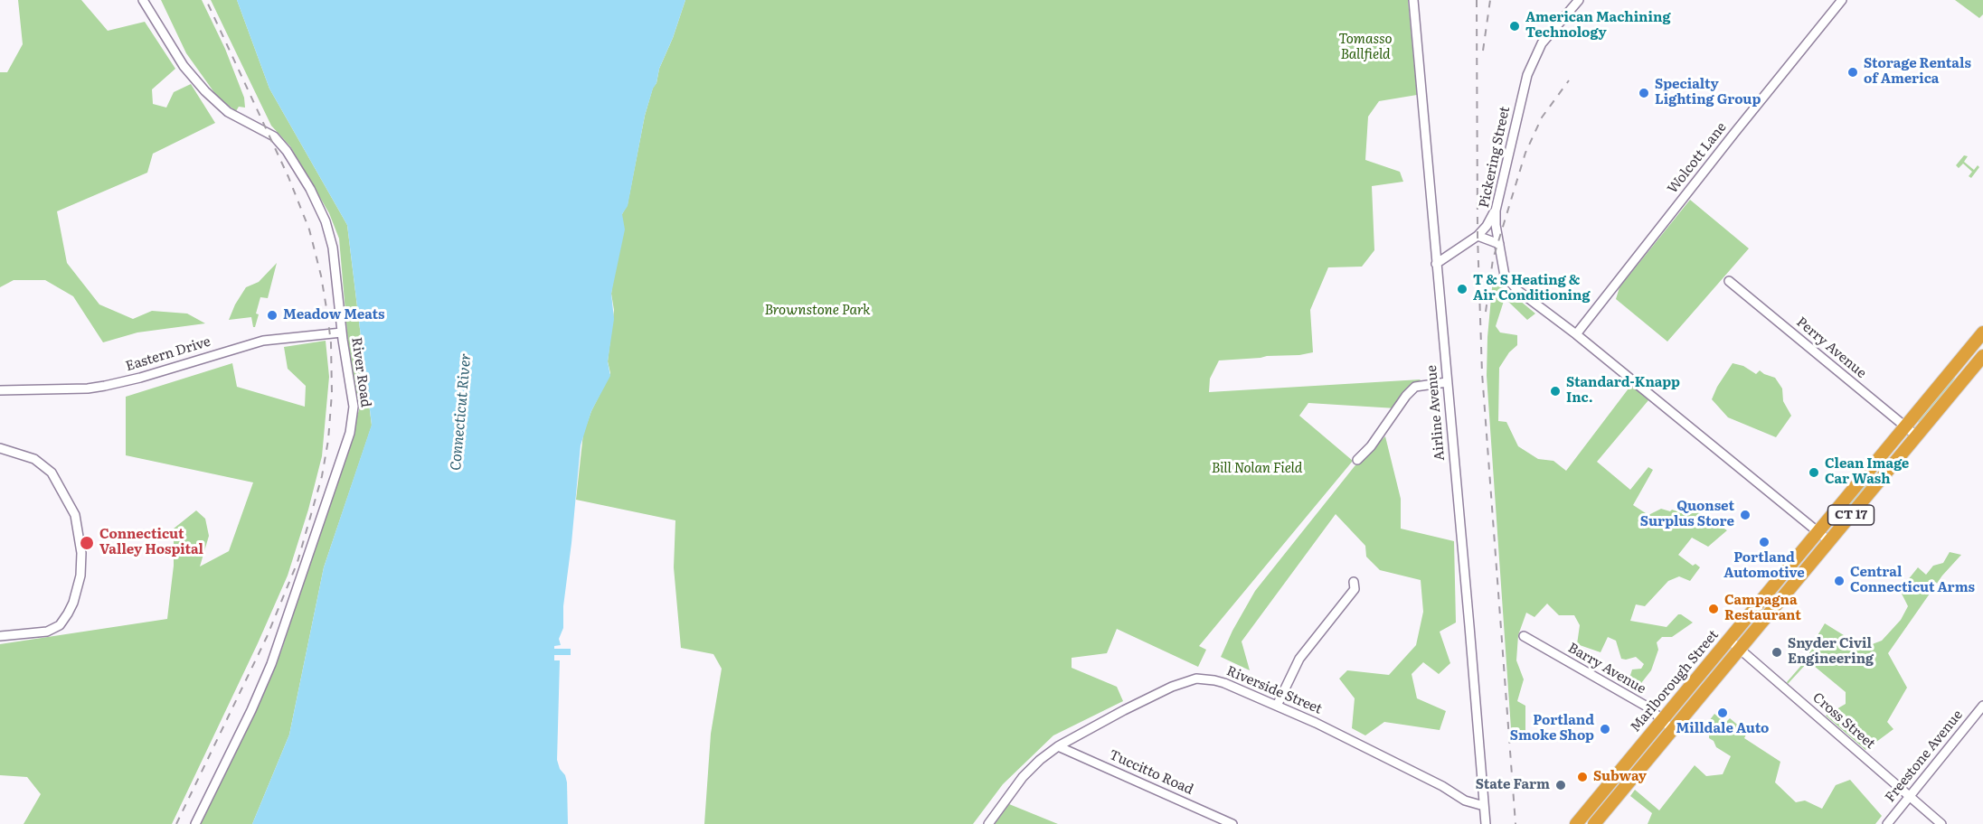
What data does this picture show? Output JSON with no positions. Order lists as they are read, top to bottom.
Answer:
{
  "streets": {
    "highway": ["CT 17", "Marlborough Street"],
    "street": [
      "Pickering Street",
      "Wolcott Lane",
      "Perry Avenue",
      "Eastern Drive",
      "River Road",
      "Airline Avenue",
      "Barry Avenue",
      "Riverside Street",
      "Cross Street",
      "Freestone Avenue",
      "Tuccitto Road"
    ]
  },
  "crossings": [
    ["Pickering Street", "Wolcott Lane"],
    ["Pickering Street", "CT 17"],
    ["Pickering Street", "Marlborough Street"],
    ["Perry Avenue", "CT 17"],
    ["Perry Avenue", "Marlborough Street"],
    ["Eastern Drive", "River Road"],
    ["Airline Avenue", "Riverside Street"],
    ["CT 17", "Barry Avenue"],
    ["CT 17", "Cross Street"],
    ["Barry Avenue", "Marlborough Street"],
    ["Marlborough Street", "Cross Street"],
    ["Riverside Street", "Tuccitto Road"],
    ["Cross Street", "Freestone Avenue"]
  ],
  "water": ["Connecticut River"],
  "parks": ["Tomasso Ballfield", "Brownstone Park", "Bill Nolan Field"],
  "places": [
    "American Machining Technology",
    "Storage Rentals of America",
    "Specialty Lighting Group",
    "T & S Heating & Air Conditioning",
    "Meadow Meats",
    "Standard-Knapp Inc.",
    "Clean Image Car Wash",
    "Quonset Surplus Store",
    "Portland Automotive",
    "Connecticut Valley Hospital",
    "Central Connecticut Arms",
    "Campagna Restaurant",
    "Snyder Civil Engineering",
    "Milldale Auto",
    "Portland Smoke Shop",
    "Subway",
    "State Farm"
  ]
}
